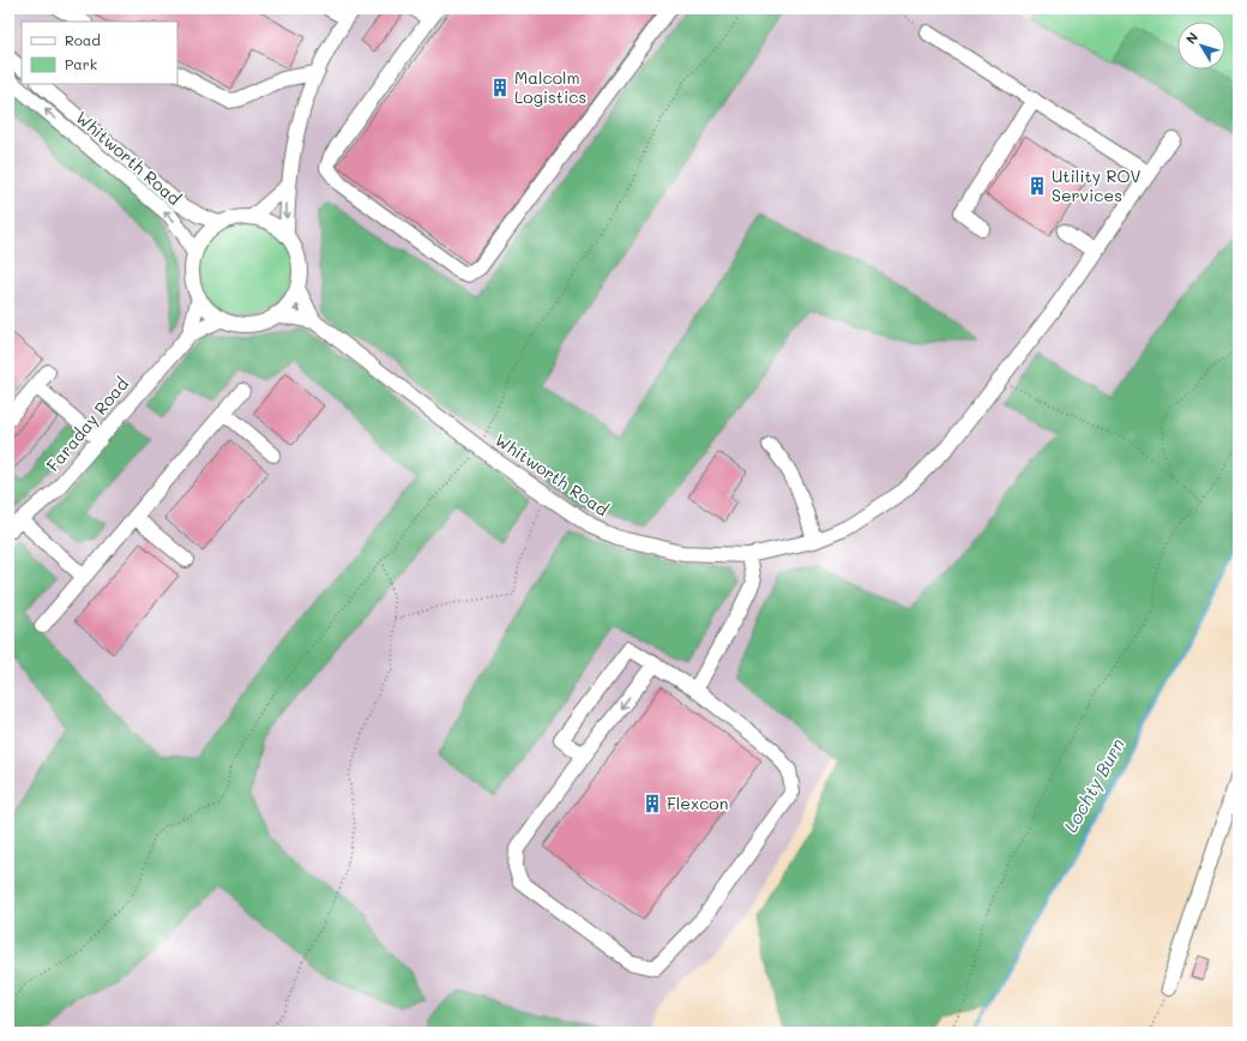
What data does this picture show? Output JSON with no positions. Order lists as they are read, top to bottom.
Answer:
{
  "streets": {
    "street": ["Whitworth Road", "Faraday Road"]
  },
  "crossings": [
    ["Whitworth Road", "Faraday Road"]
  ],
  "water": ["Lochty Burn"],
  "places": {
    "building": ["Malcolm Logistics", "Utility ROV Services", "Flexcon"]
  },
  "legend": ["Road", "Park"],
  "north": "top left"
}
